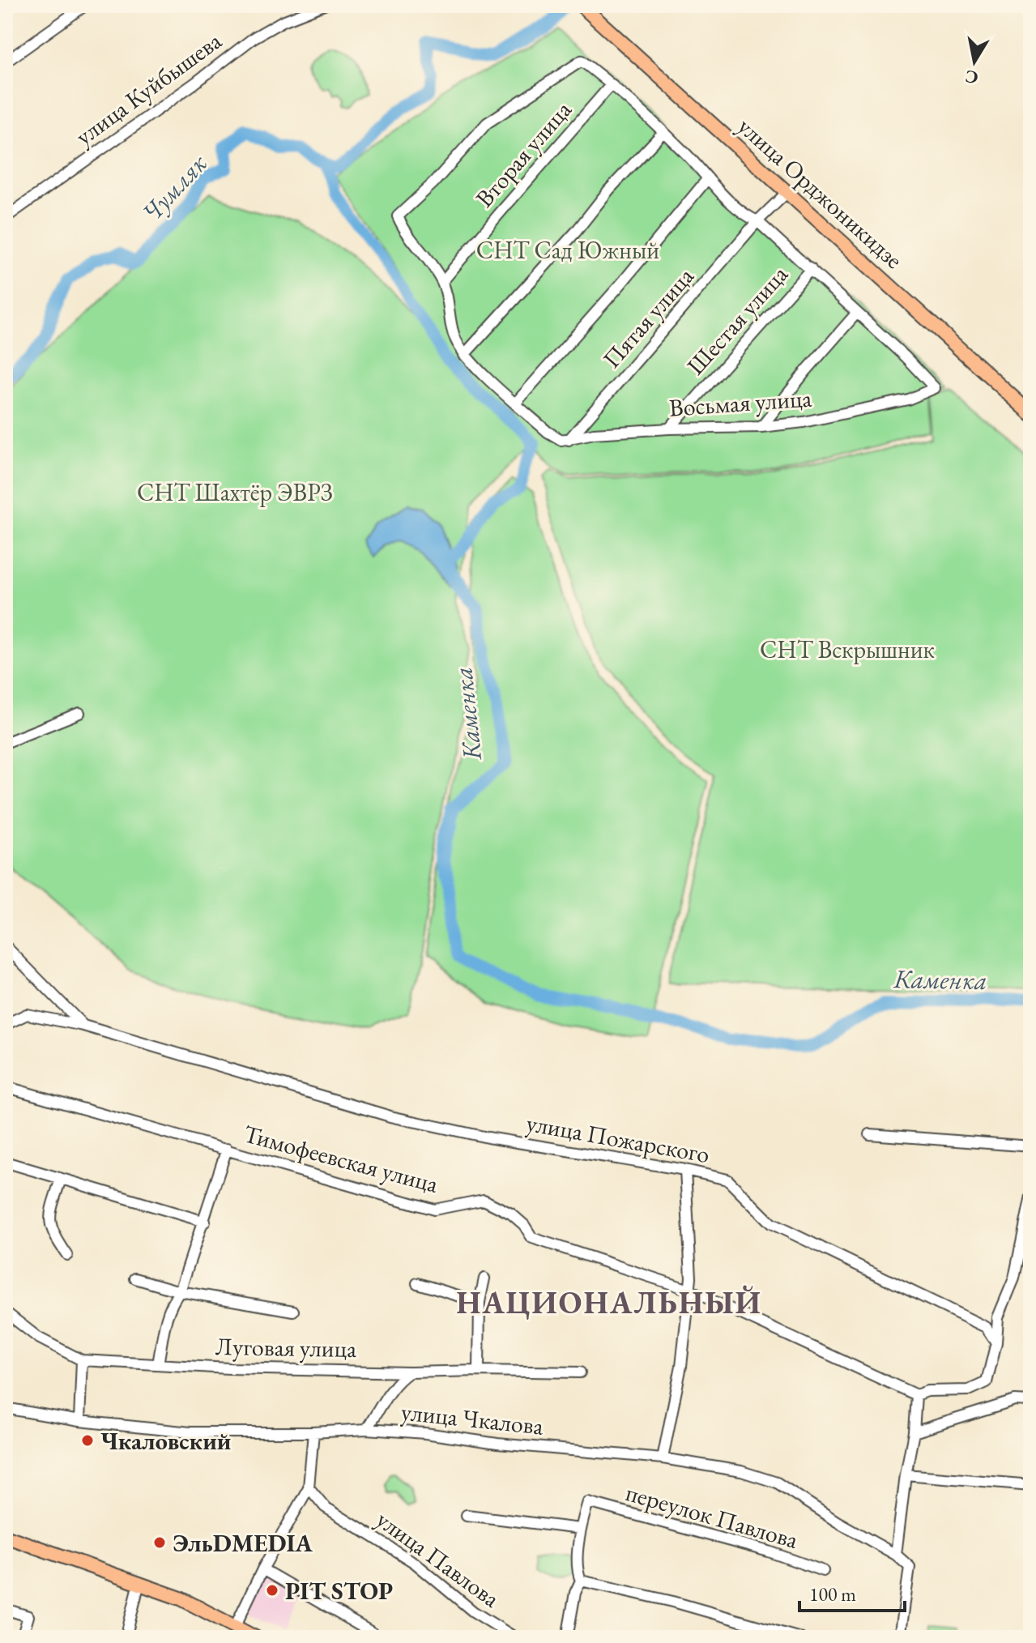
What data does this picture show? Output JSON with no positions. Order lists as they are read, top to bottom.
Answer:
{
  "streets": {
    "main road": ["улица Орджоникидзе"],
    "street": [
      "улица Куйбышева",
      "Вторая улица",
      "Пятая улица",
      "Шестая улица",
      "Восьмая улица",
      "улица Пожарского",
      "Тимофеевская улица",
      "Луговая улица",
      "улица Чкалова",
      "переулок Павлова",
      "улица Павлова"
    ]
  },
  "crossings": [
    ["улица Орджоникидзе", "Пятая улица"],
    ["Пятая улица", "Восьмая улица"],
    ["Шестая улица", "Восьмая улица"]
  ],
  "districts": ["НАЦИОНАЛЬНЫЙ"],
  "water": ["Чумляк", "Каменка"],
  "parks": ["СНТ Сад Южный", "СНТ Шахтёр ЭВРЗ", "СНТ Вскрышник"],
  "places": ["Чкаловский", "ЭльDMEDIA", "PIT STOP"],
  "scale_bar": "100 m",
  "north": "bottom"
}
